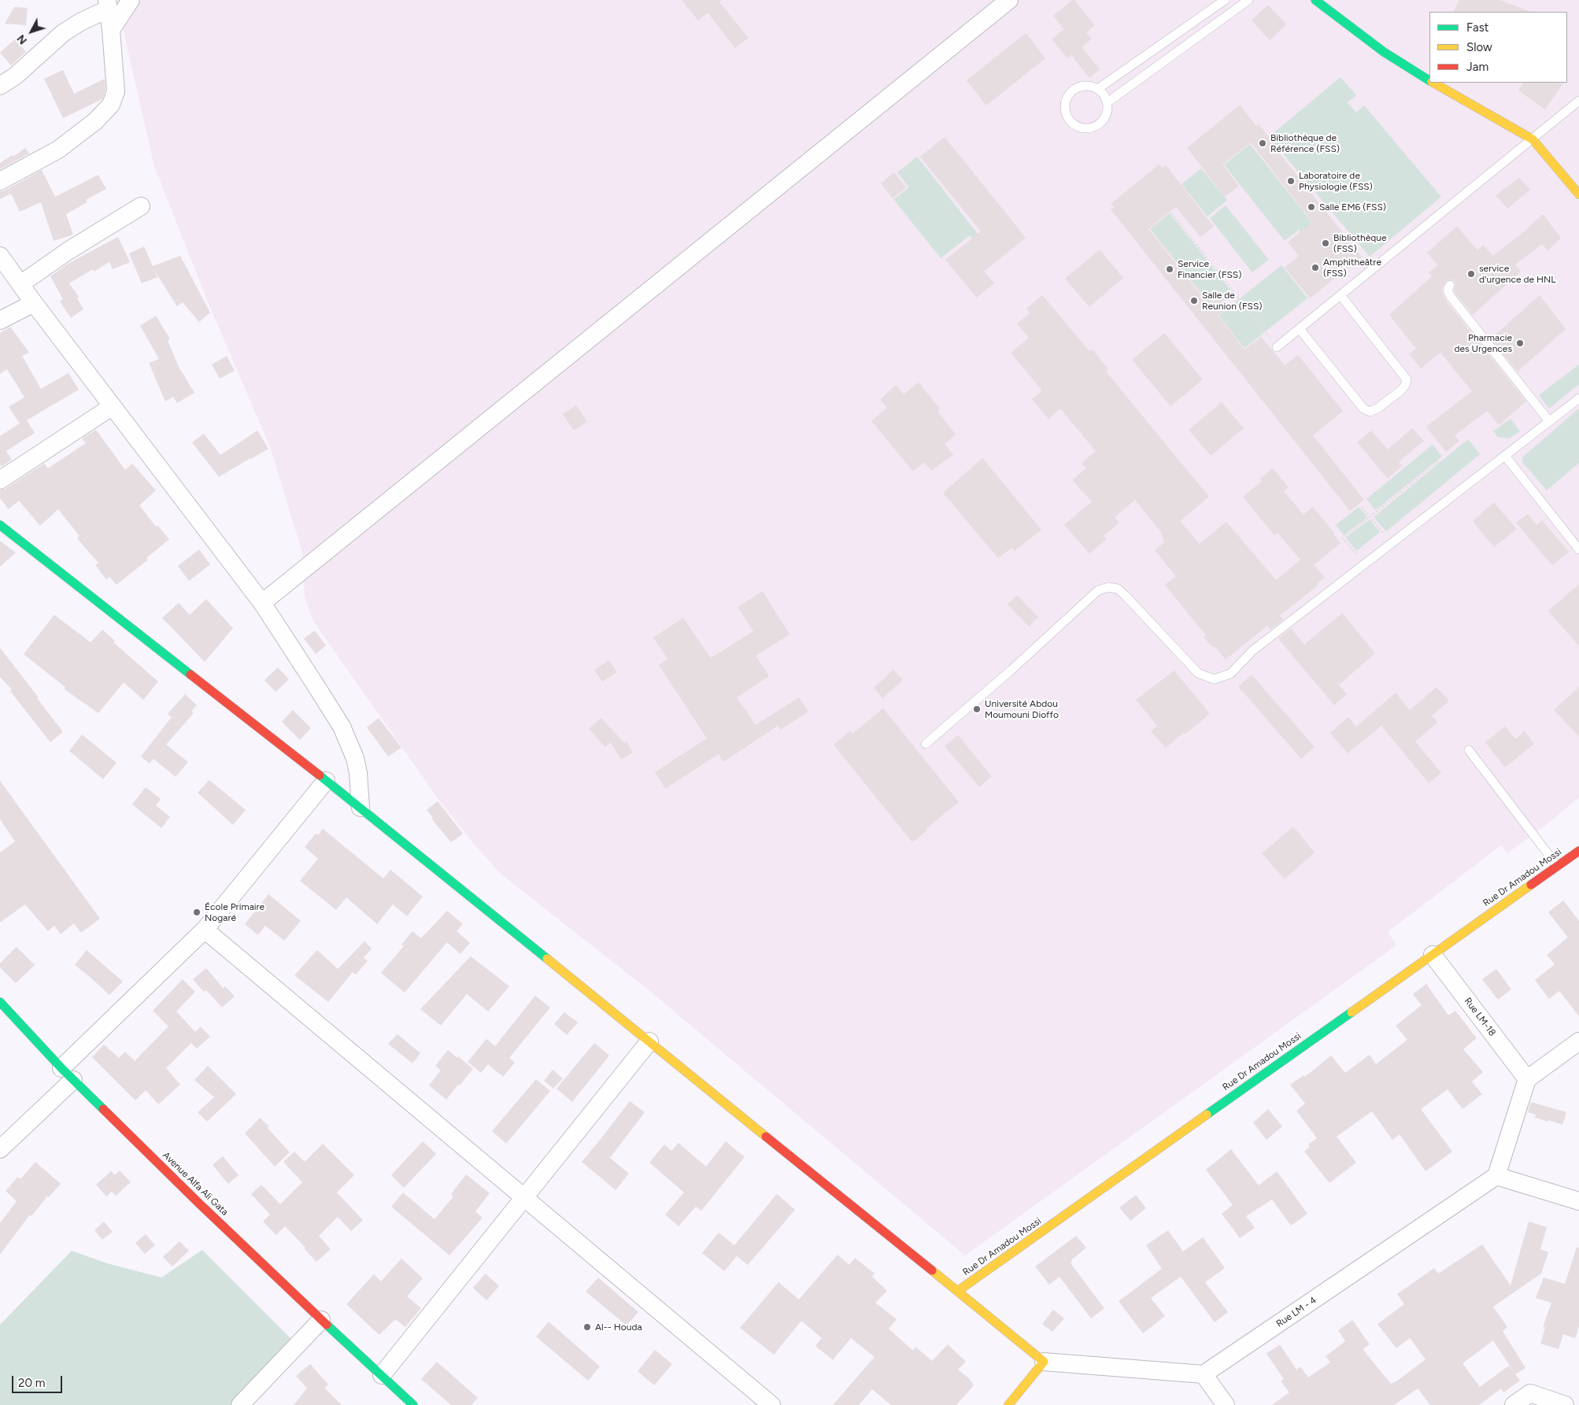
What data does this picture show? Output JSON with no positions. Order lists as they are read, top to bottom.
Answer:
{
  "streets": {
    "street": [
      "Rue Dr Amadou Mossi",
      "Rue LM-18",
      "Avenue Alfa Ali Gata",
      "Rue LM - 4"
    ]
  },
  "crossings": [
    ["Rue Dr Amadou Mossi", "Rue LM-18"]
  ],
  "places": [
    "Bibliothèque de Référence (FSS)",
    "Laboratoire de Physiologie (FSS)",
    "Salle EM6 (FSS)",
    "Bibliothèque (FSS)",
    "Amphitheâtre (FSS)",
    "Service Financier (FSS)",
    "service d'urgence de HNL",
    "Salle de Reunion (FSS)",
    "Pharmacie des Urgences",
    "Université Abdou Moumouni Dioffo",
    "École Primaire Nogaré",
    "Al-- Houda"
  ],
  "legend": ["Fast", "Slow", "Jam"],
  "scale_bar": "20 m",
  "north": "bottom left"
}
